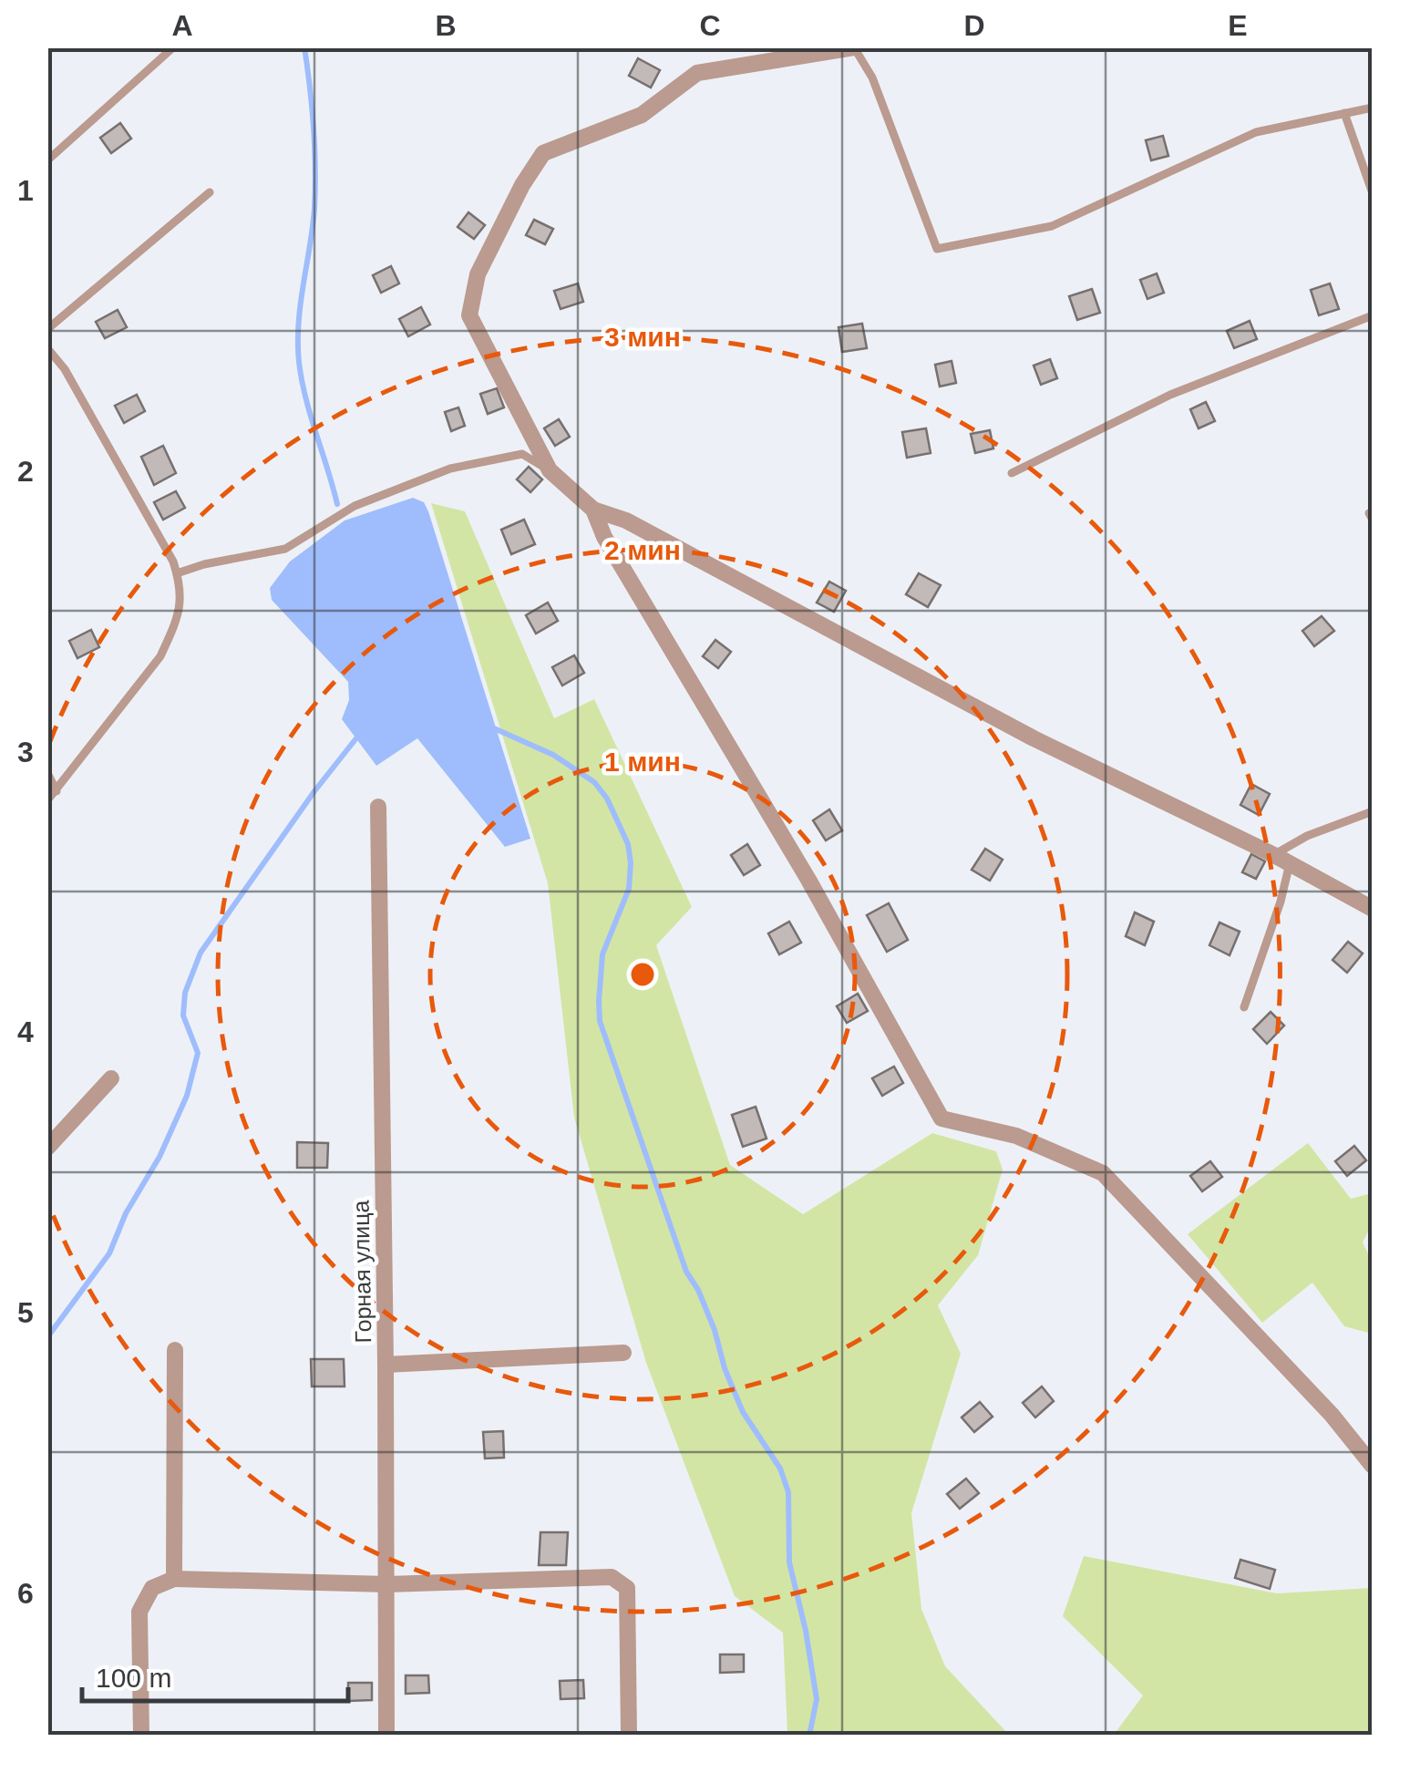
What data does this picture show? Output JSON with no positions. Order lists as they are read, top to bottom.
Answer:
{
  "streets": {
    "street": ["Горная улица"]
  },
  "scale_bar": "100 m",
  "grid": {
    "columns": [
      "A",
      "B",
      "C",
      "D",
      "E"
    ],
    "rows": [
      "1",
      "2",
      "3",
      "4",
      "5",
      "6"
    ]
  },
  "rings": ["3 мин", "2 мин", "1 мин"]
}
